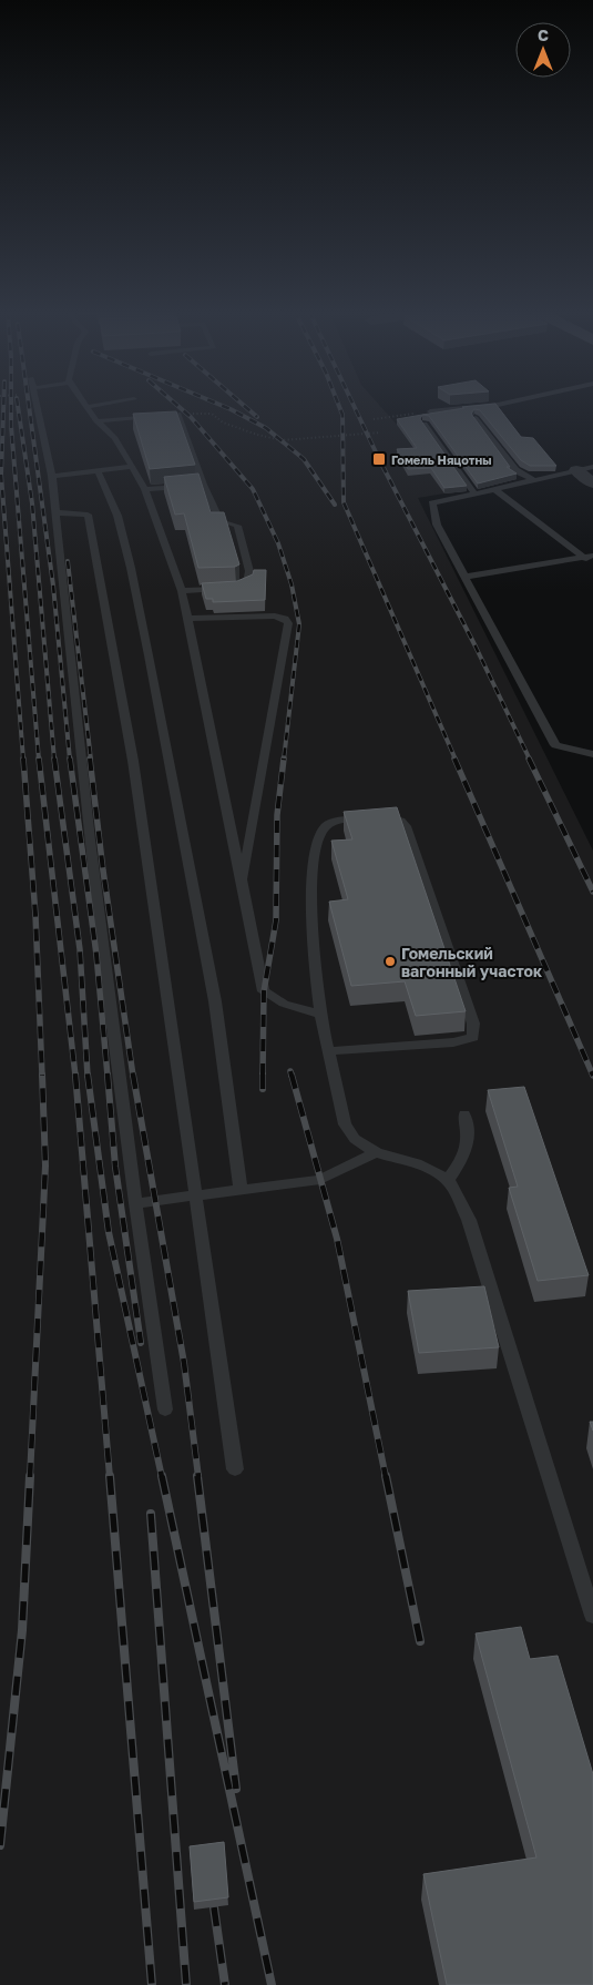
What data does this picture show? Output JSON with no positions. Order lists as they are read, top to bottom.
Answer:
{
  "places": {
    "transit": ["Гомель Няцотны"],
    "other": ["Гомельский вагонный участок"]
  },
  "north": "top"
}
